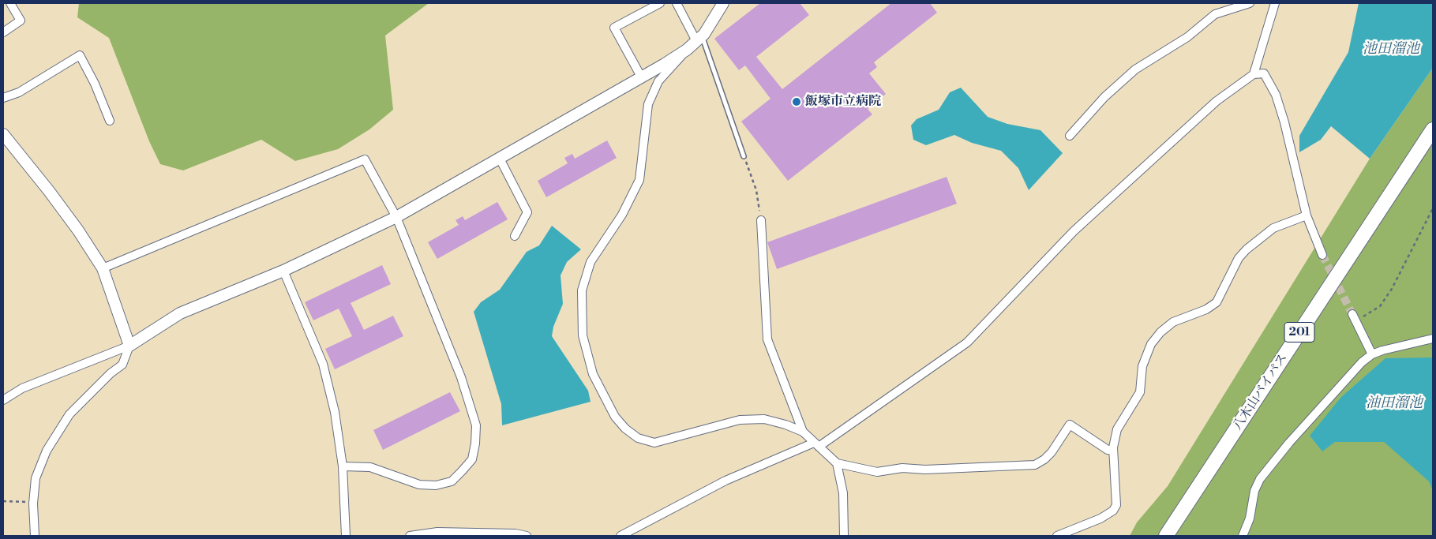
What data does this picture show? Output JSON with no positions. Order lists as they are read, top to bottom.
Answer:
{
  "streets": {
    "highway": ["201", "八木山バイパス"]
  },
  "water": ["池田溜池", "油田溜池"],
  "places": ["飯塚市立病院"]
}
